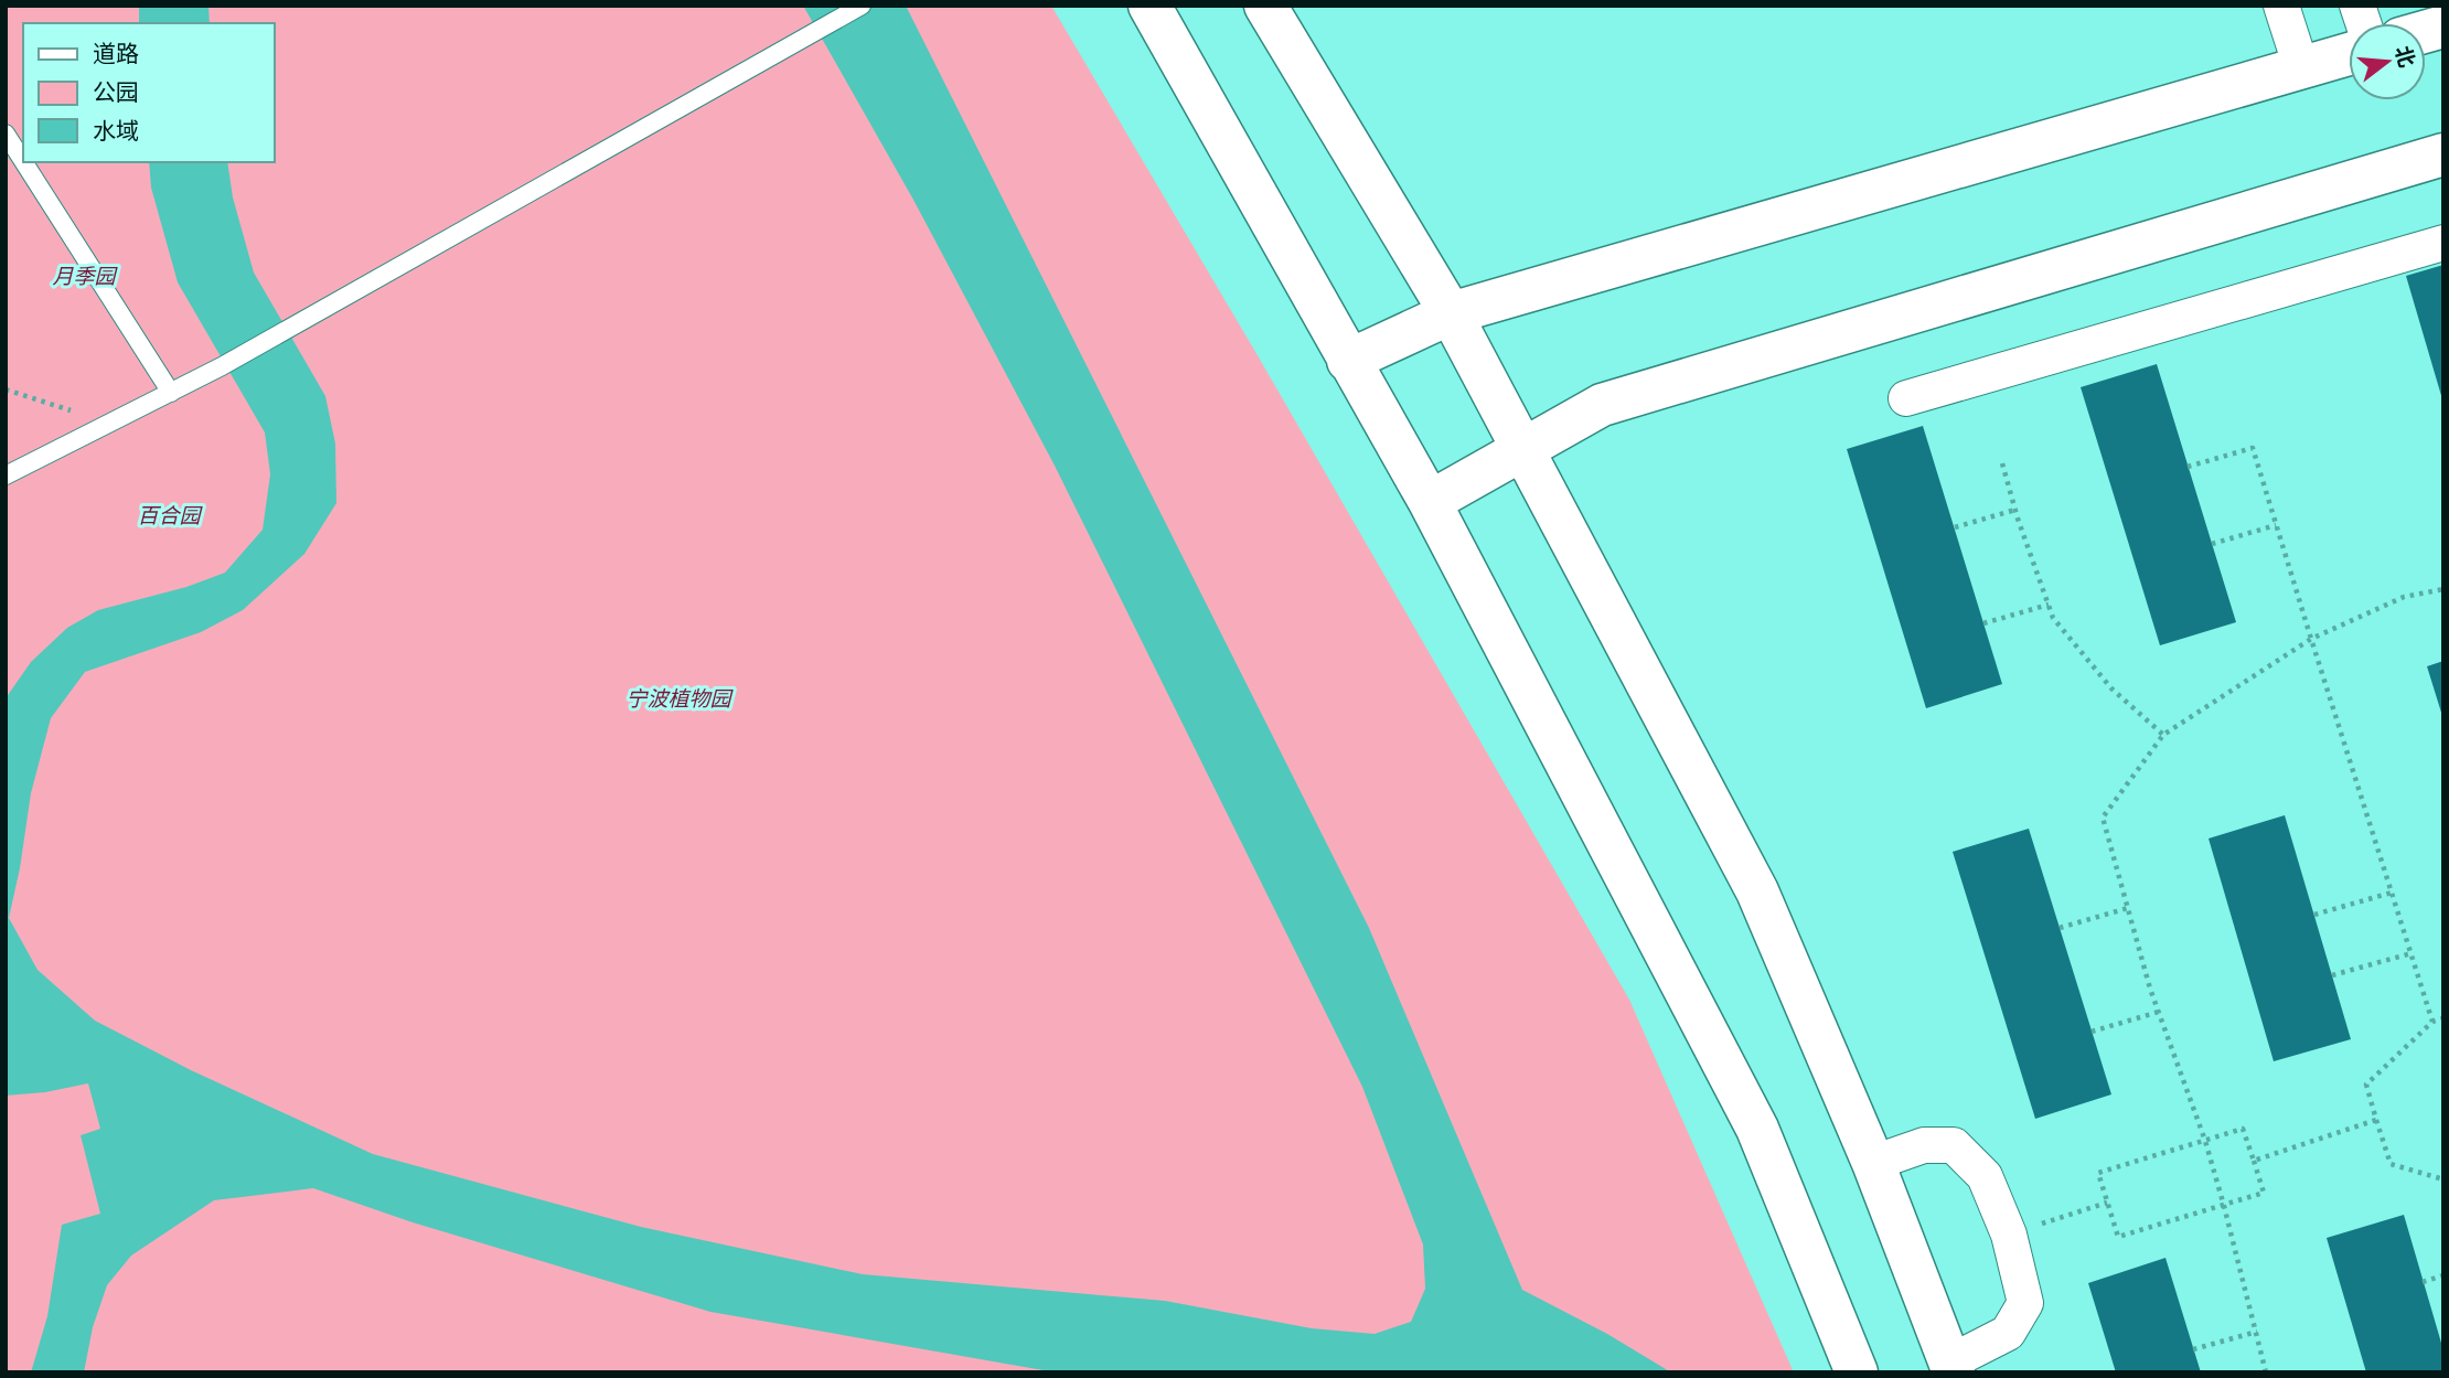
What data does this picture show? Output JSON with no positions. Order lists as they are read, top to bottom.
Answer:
{
  "parks": ["月季园", "百合园", "宁波植物园"],
  "legend": ["道路", "公园", "水域"],
  "north": "right"
}
